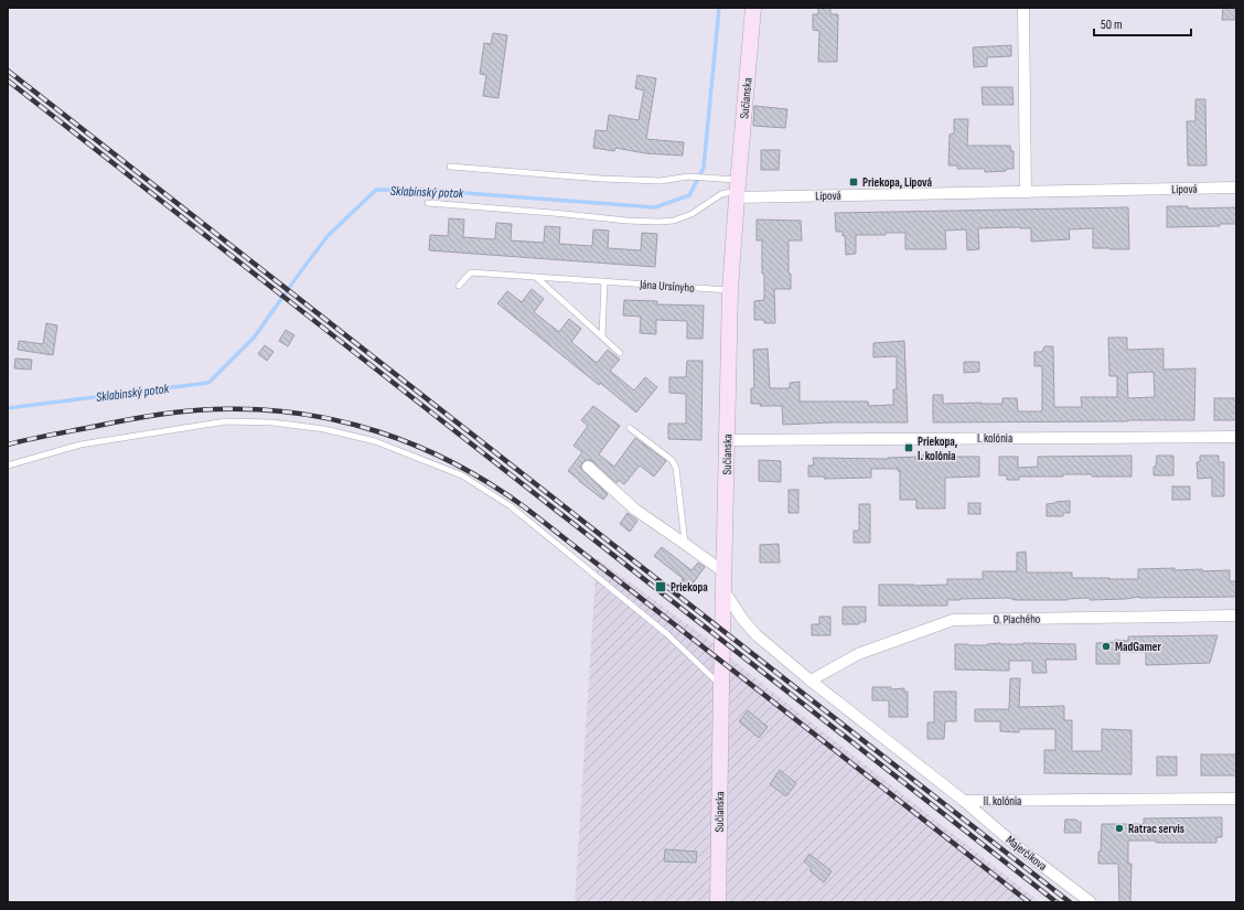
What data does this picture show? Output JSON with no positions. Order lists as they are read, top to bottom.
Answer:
{
  "streets": {
    "street": [
      "Sučianska",
      "Lipová",
      "I. kolónia",
      "O. Plachého",
      "II. kolónia",
      "Majerčíkova"
    ],
    "lane": ["Jána Ursínyho"]
  },
  "crossings": [
    ["Sučianska", "Lipová"],
    ["Sučianska", "Jána Ursínyho"],
    ["Sučianska", "I. kolónia"],
    ["II. kolónia", "Majerčíkova"]
  ],
  "water": ["Sklabinský potok"],
  "places": {
    "transit": ["Priekopa, Lipová", "Priekopa, I. kolónia", "Priekopa"],
    "other": ["MadGamer", "Ratrac servis"]
  },
  "scale_bar": "50 m"
}
